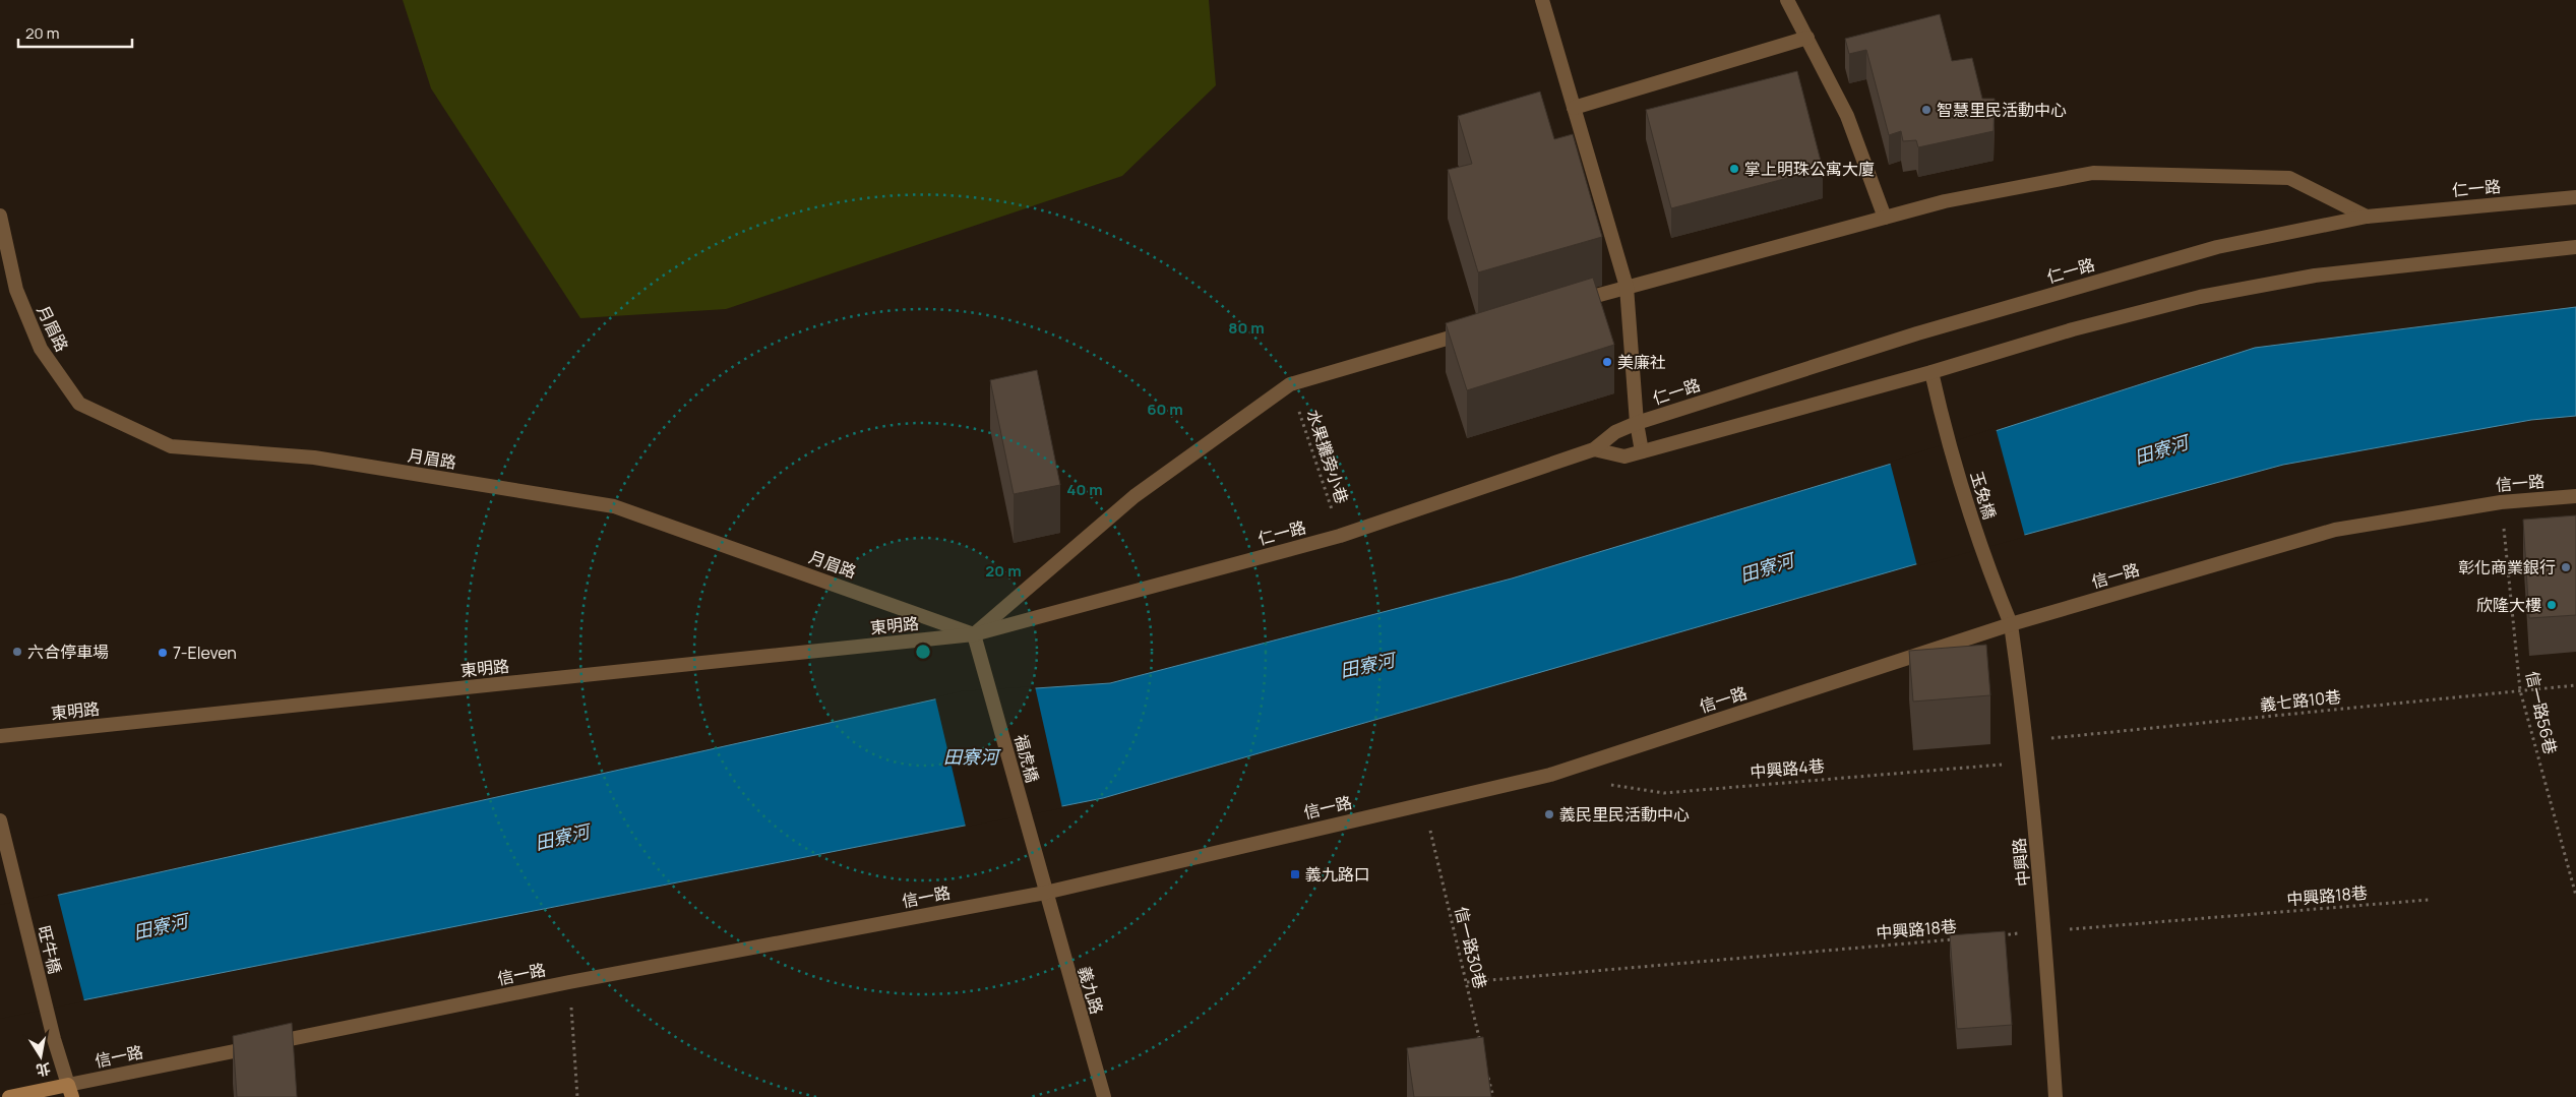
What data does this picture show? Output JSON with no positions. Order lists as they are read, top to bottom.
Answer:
{
  "streets": {
    "street": [
      "仁一路",
      "月眉路",
      "信一路",
      "玉兔橋",
      "東明路",
      "福虎橋",
      "中興路",
      "旺牛橋",
      "義九路"
    ],
    "path": [
      "水果攤旁小巷",
      "義七路10巷",
      "信一路56巷",
      "中興路4巷",
      "中興路18巷",
      "信一路30巷"
    ]
  },
  "crossings": [
    ["仁一路", "月眉路"],
    ["仁一路", "水果攤旁小巷"],
    ["仁一路", "東明路"],
    ["仁一路", "福虎橋"],
    ["月眉路", "東明路"],
    ["月眉路", "福虎橋"],
    ["信一路", "玉兔橋"],
    ["信一路", "信一路56巷"],
    ["信一路", "福虎橋"],
    ["信一路", "中興路"],
    ["信一路", "信一路30巷"],
    ["信一路", "旺牛橋"],
    ["信一路", "義九路"],
    ["玉兔橋", "中興路"],
    ["東明路", "福虎橋"],
    ["義七路10巷", "信一路56巷"],
    ["義七路10巷", "中興路"],
    ["福虎橋", "義九路"],
    ["中興路4巷", "中興路"],
    ["中興路", "中興路18巷"],
    ["中興路18巷", "信一路30巷"]
  ],
  "water": ["田寮河"],
  "places": {
    "other": [
      "智慧里民活動中心",
      "掌上明珠公寓大廈",
      "美廉社",
      "彰化商業銀行",
      "欣隆大樓",
      "六合停車場",
      "7-Eleven",
      "義民里民活動中心"
    ],
    "transit": ["義九路口"]
  },
  "scale_bar": "20 m",
  "north": "bottom",
  "rings": [
    "80 m",
    "60 m",
    "40 m",
    "20 m"
  ]
}
